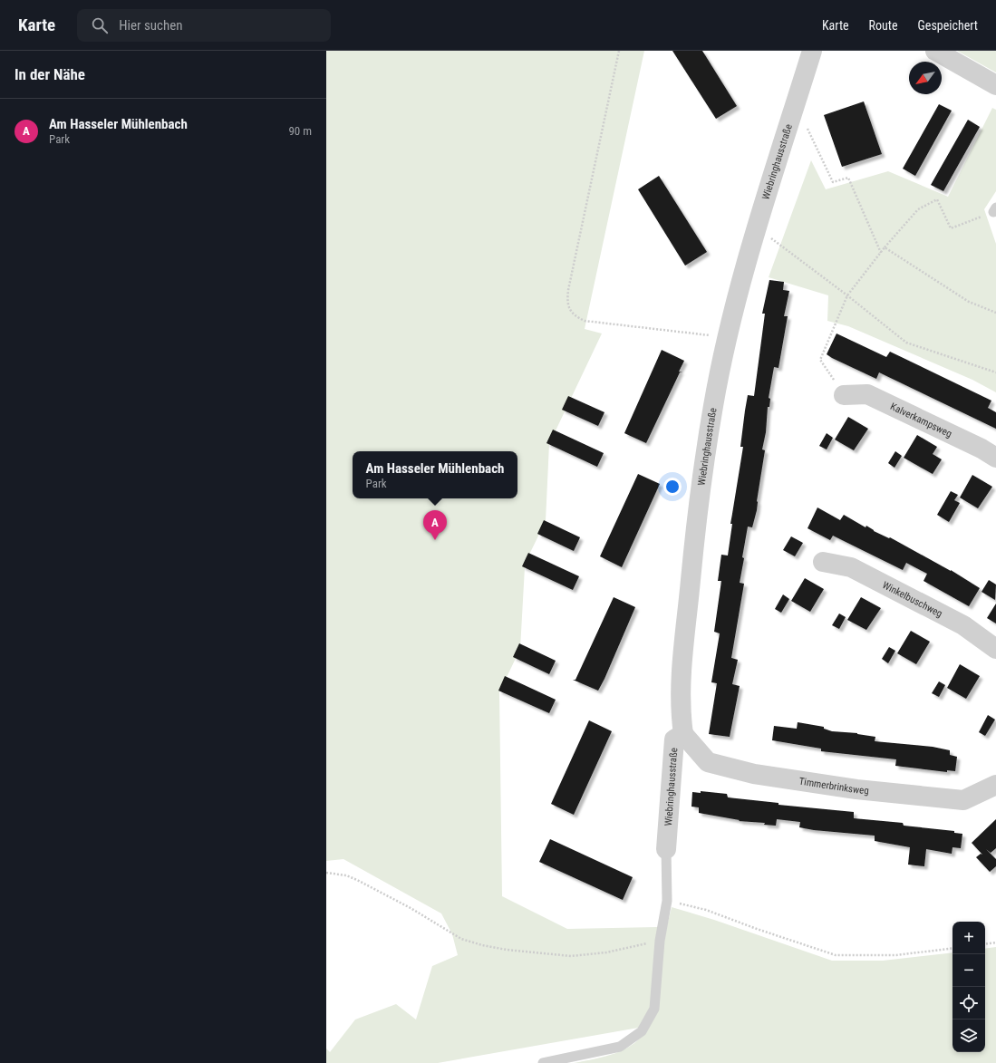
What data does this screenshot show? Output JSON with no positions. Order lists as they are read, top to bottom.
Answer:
{
  "streets": {
    "street": [
      "Wiebringhausstraße",
      "Kalverkampsweg",
      "Winkelbuschweg",
      "Timmerbrinksweg"
    ]
  },
  "crossings": [
    ["Wiebringhausstraße", "Timmerbrinksweg"]
  ],
  "north": "bottom left",
  "page": {
    "header": "Karte",
    "search": "Hier suchen",
    "nav": ["Karte", "Route", "Gespeichert"],
    "heading": "In der Nähe",
    "list": [
      {
        "mark": "A",
        "name": "Am Hasseler Mühlenbach",
        "note": "Park",
        "value": "90 m"
      }
    ],
    "popup": ["Am Hasseler Mühlenbach", "Park"],
    "pins": "A",
    "map_buttons": ["+", "−"]
  }
}
